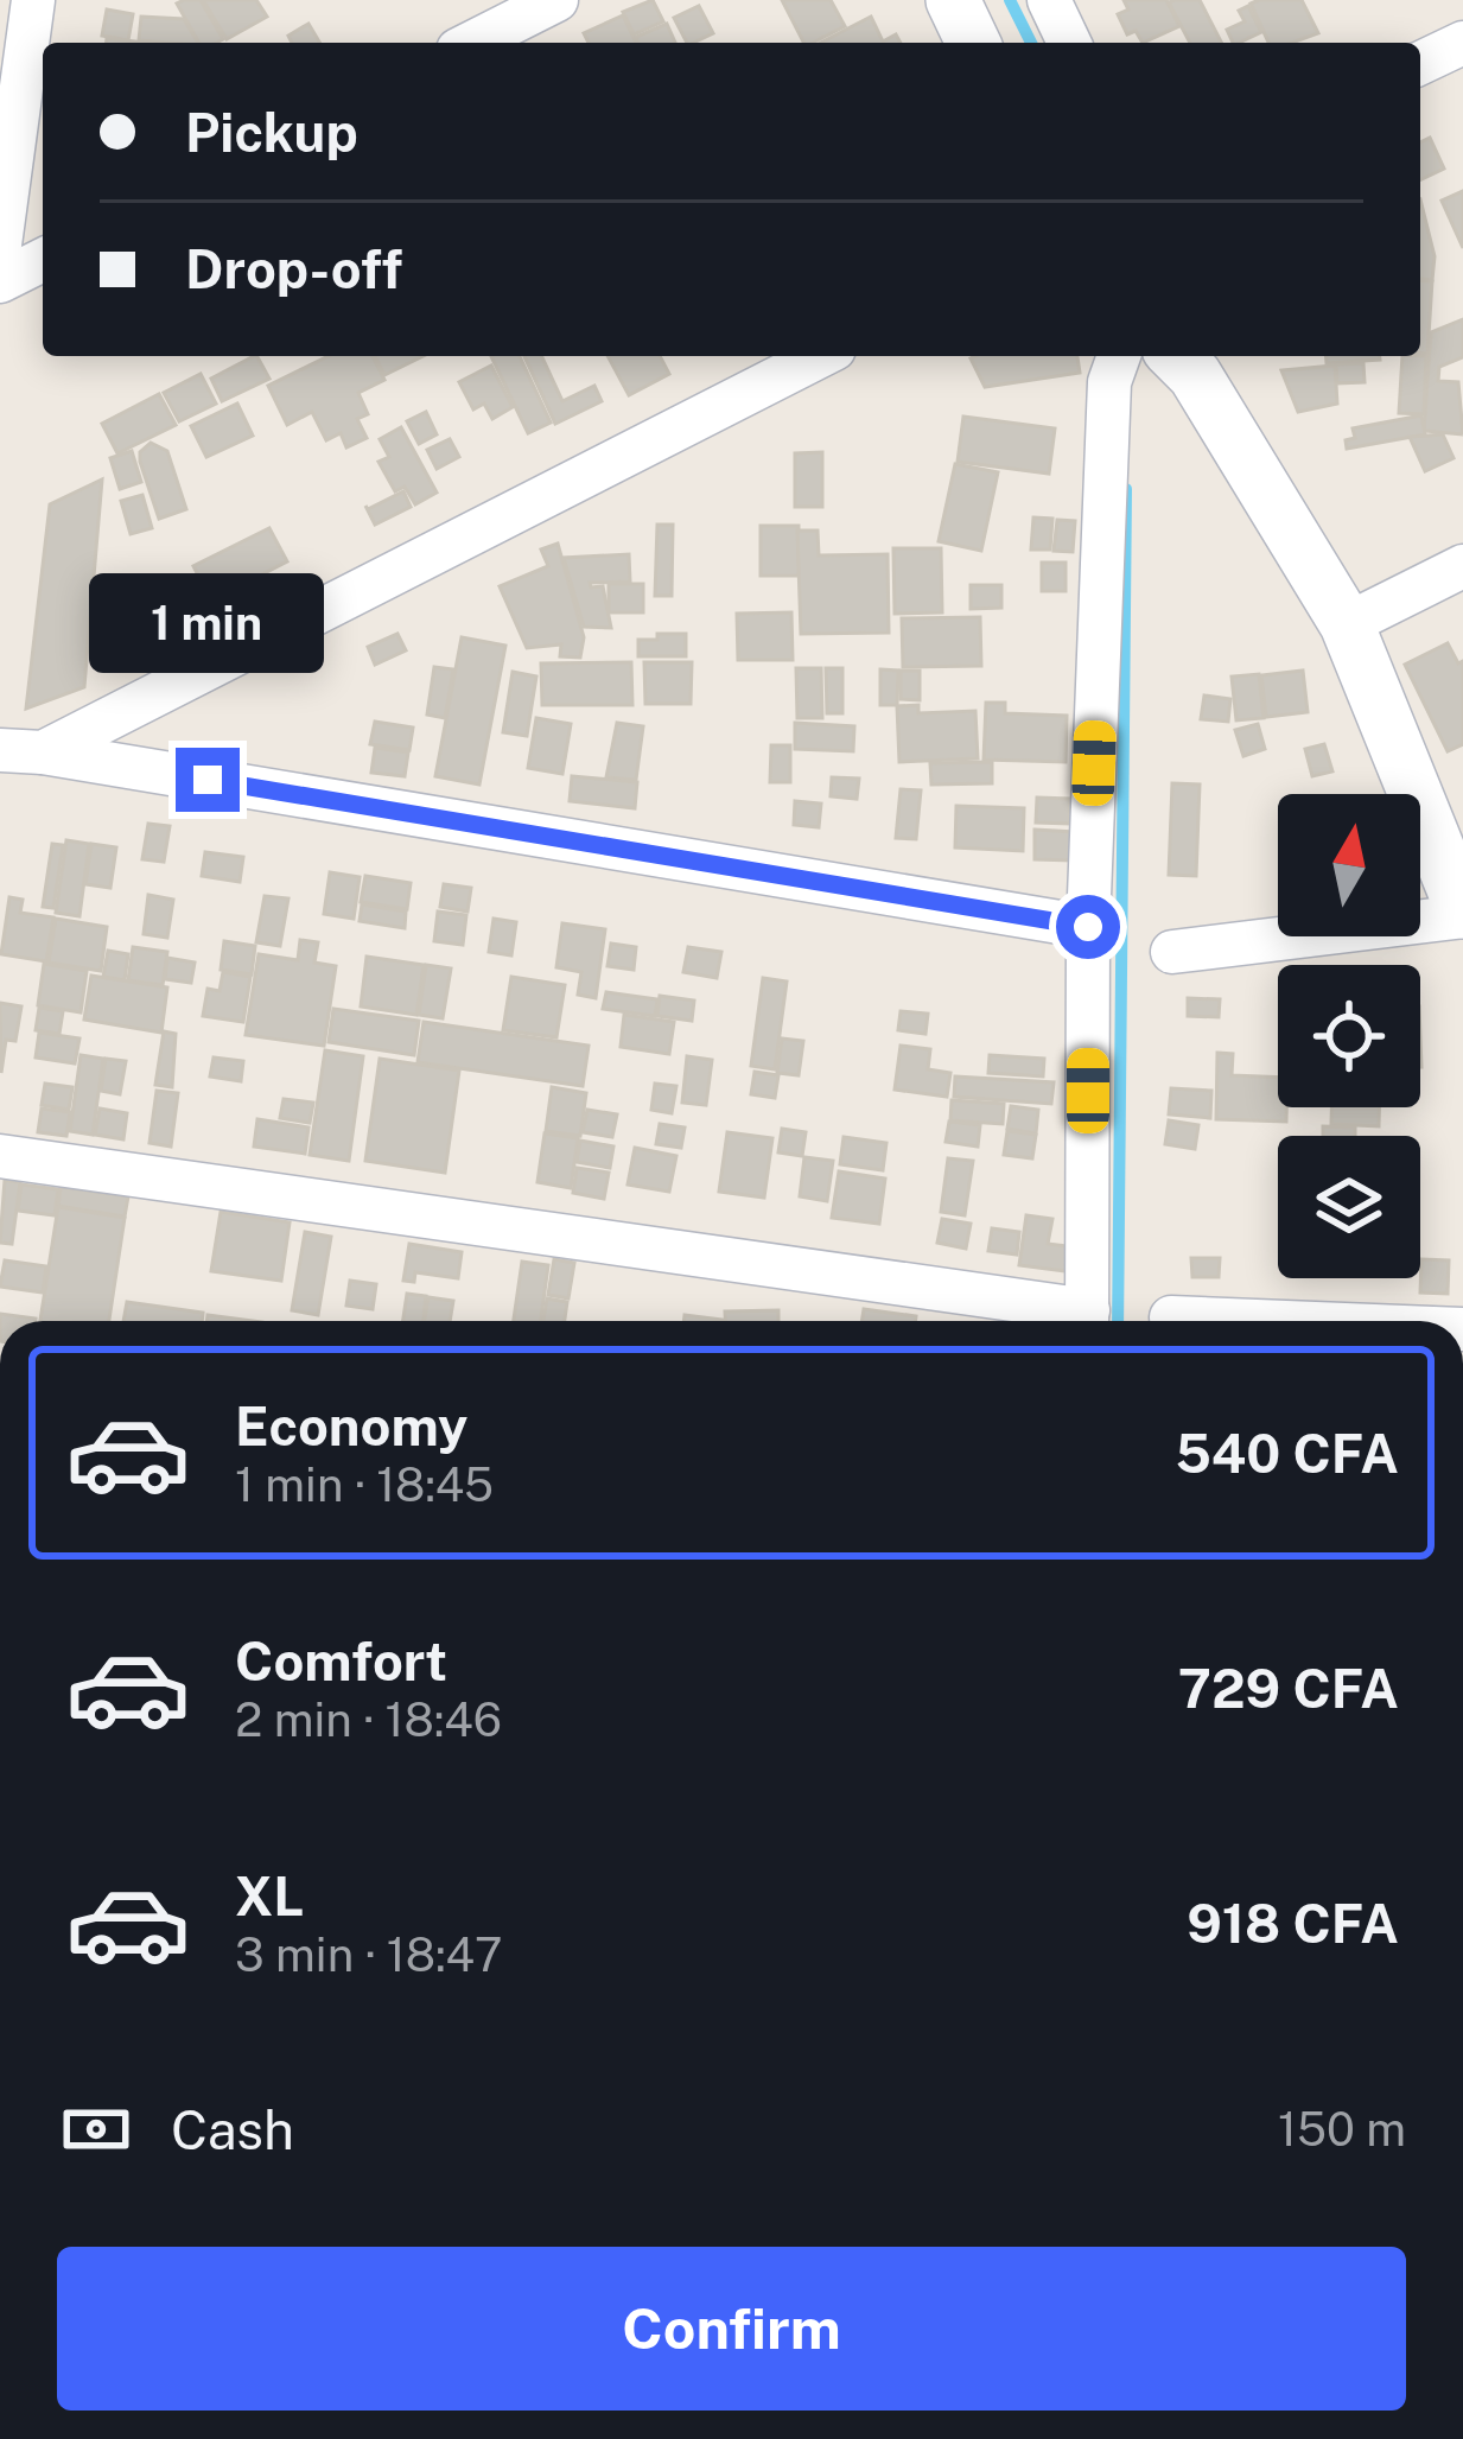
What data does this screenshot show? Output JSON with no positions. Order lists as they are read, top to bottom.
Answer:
{
  "north": "top",
  "page": {
    "banner": ["Pickup", "Drop-off"],
    "bubble": "1 min",
    "list": [
      {
        "name": "Economy",
        "note": "1 min · 18:45",
        "value": "540 CFA"
      },
      {
        "name": "Comfort",
        "note": "2 min · 18:46",
        "value": "729 CFA"
      },
      {
        "name": "XL",
        "note": "3 min · 18:47",
        "value": "918 CFA"
      }
    ],
    "pay": ["Cash", "150 m"],
    "buttons": "Confirm"
  }
}
